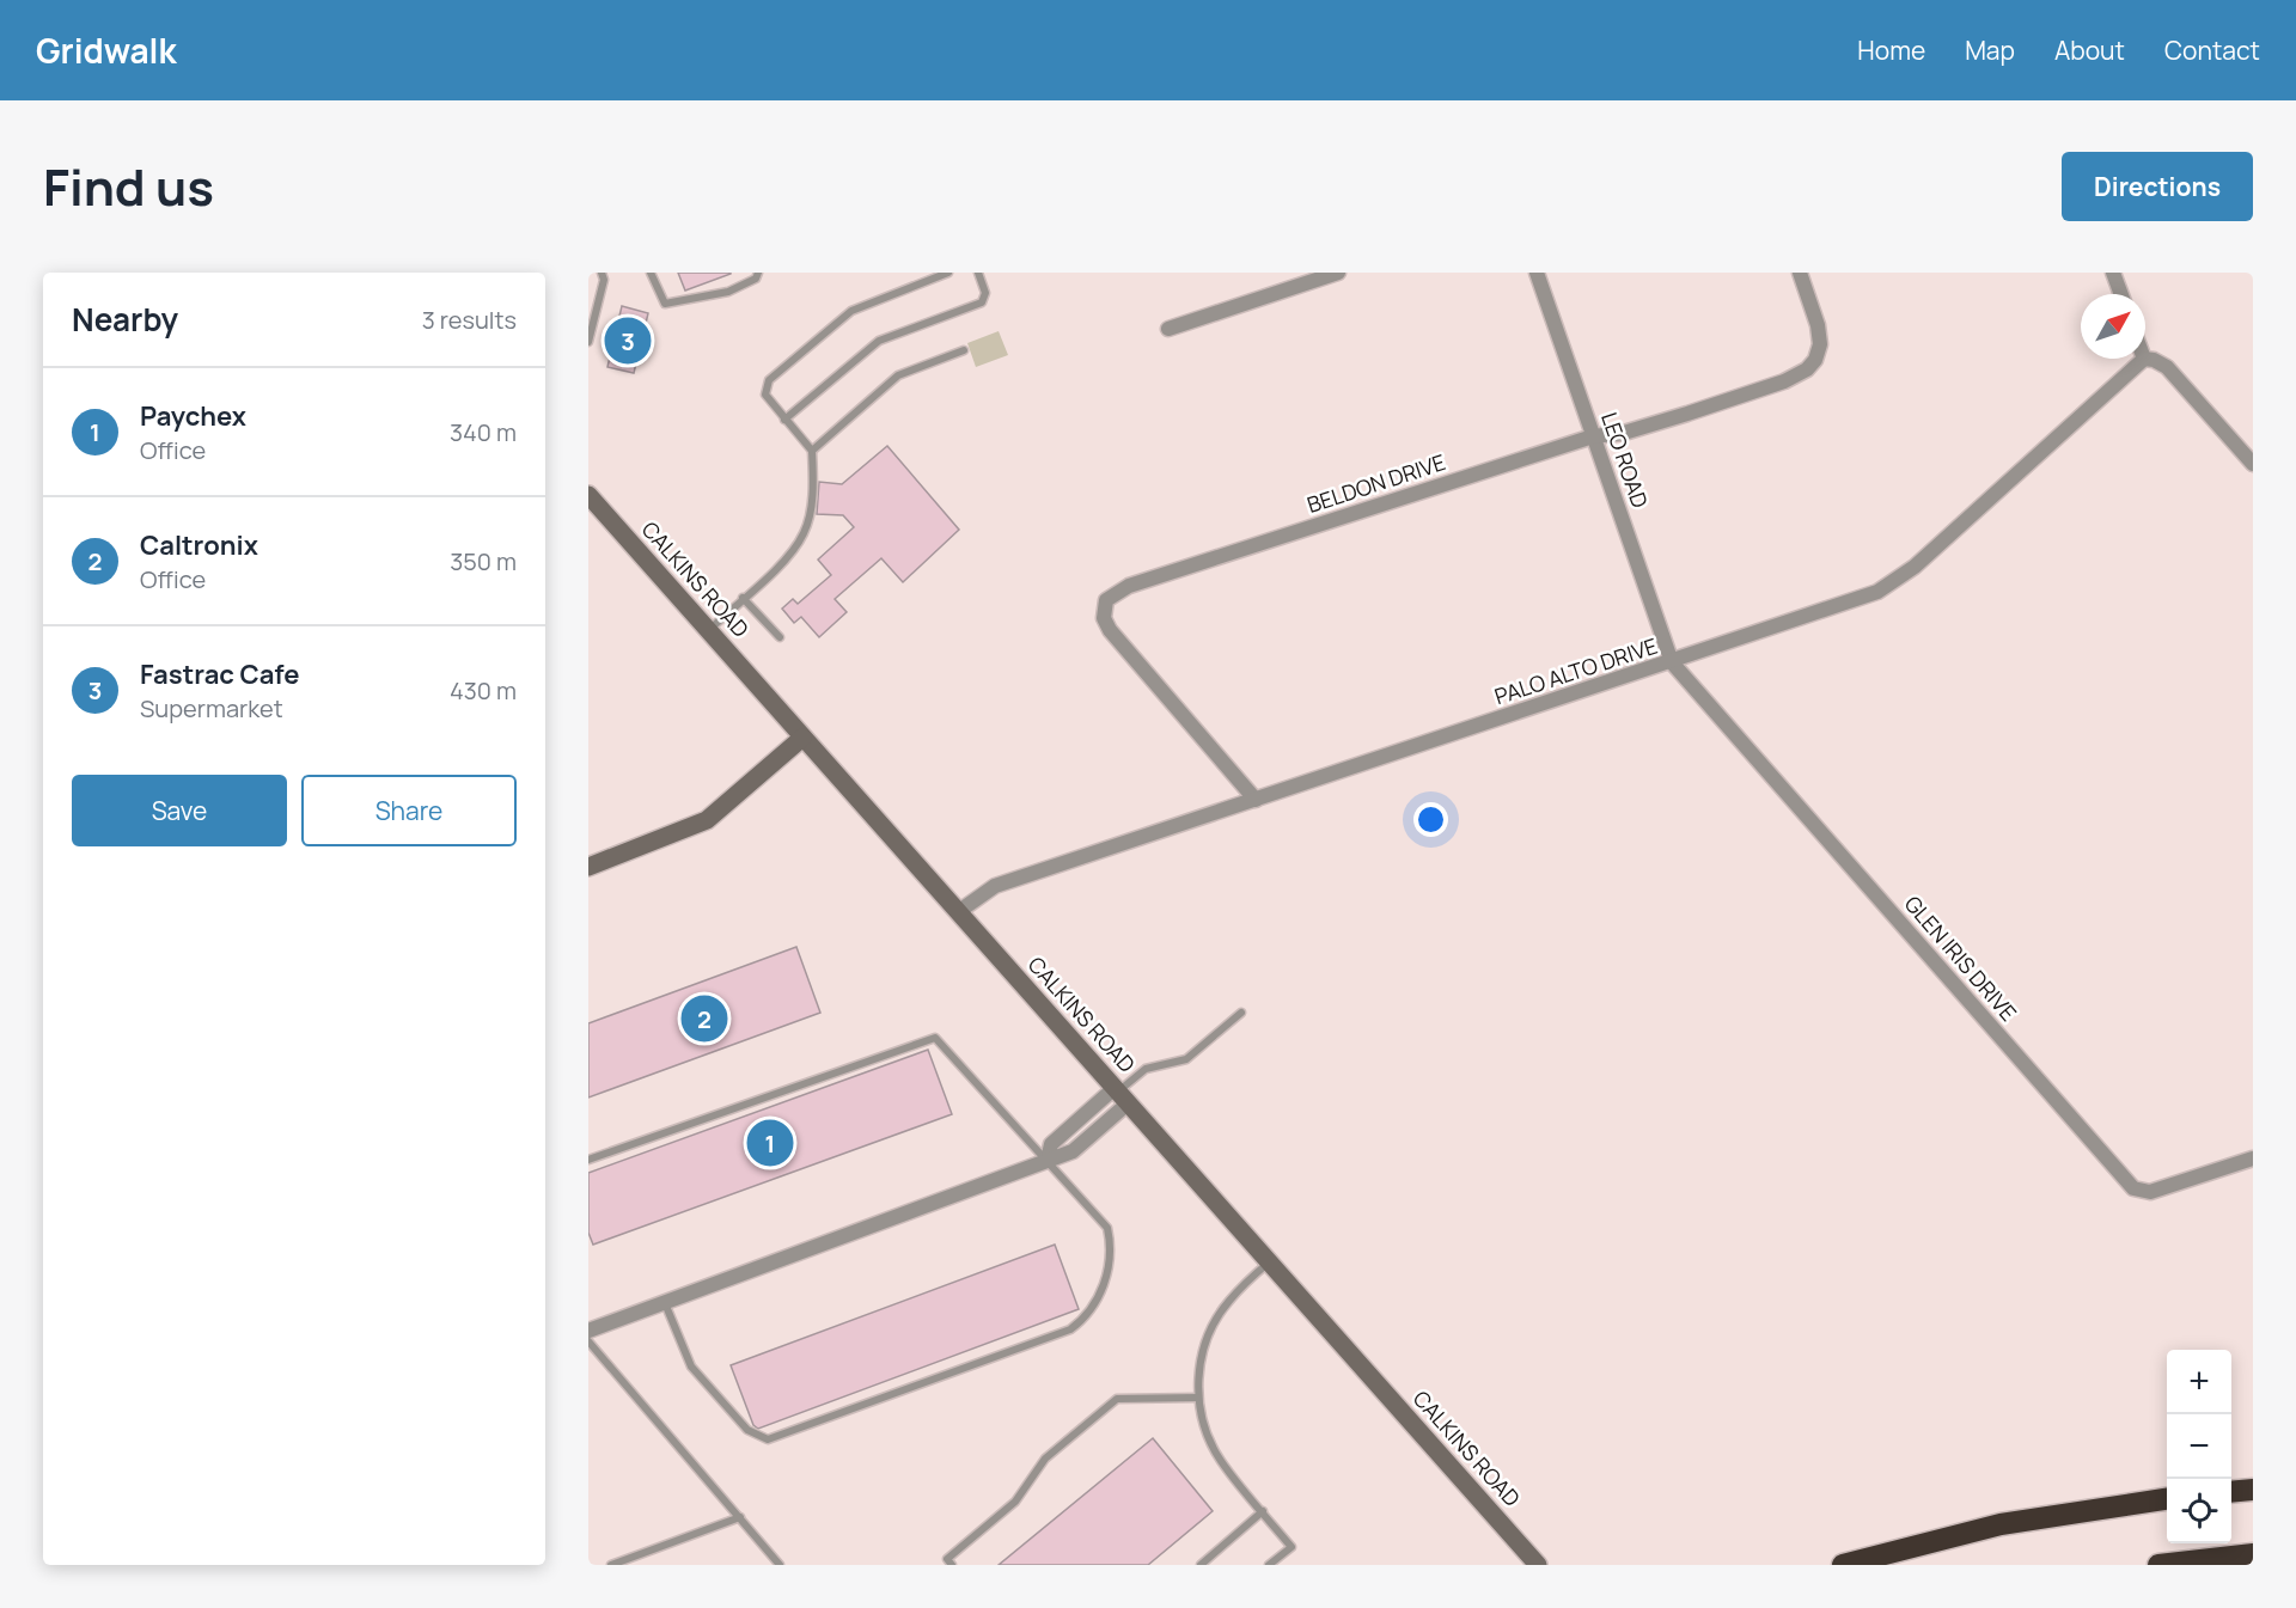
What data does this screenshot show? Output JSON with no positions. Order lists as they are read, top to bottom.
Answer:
{
  "streets": {
    "main road": ["CALKINS ROAD"],
    "street": [
      "LEO ROAD",
      "BELDON DRIVE",
      "PALO ALTO DRIVE",
      "GLEN IRIS DRIVE"
    ]
  },
  "crossings": [
    ["LEO ROAD", "BELDON DRIVE"],
    ["LEO ROAD", "PALO ALTO DRIVE"],
    ["LEO ROAD", "GLEN IRIS DRIVE"],
    ["BELDON DRIVE", "PALO ALTO DRIVE"],
    ["CALKINS ROAD", "PALO ALTO DRIVE"],
    ["PALO ALTO DRIVE", "GLEN IRIS DRIVE"]
  ],
  "north": "top right",
  "page": {
    "header": "Gridwalk",
    "nav": [
      "Home",
      "Map",
      "About",
      "Contact"
    ],
    "title": "Find us",
    "buttons": [
      "Directions",
      ["Save", "Share"]
    ],
    "heading": ["Nearby", "3 results"],
    "pins": ["3", "2", "1"],
    "list": [
      {
        "mark": "1",
        "name": "Paychex",
        "note": "Office",
        "value": "340 m"
      },
      {
        "mark": "2",
        "name": "Caltronix",
        "note": "Office",
        "value": "350 m"
      },
      {
        "mark": "3",
        "name": "Fastrac Cafe",
        "note": "Supermarket",
        "value": "430 m"
      }
    ],
    "map_buttons": ["+", "−"]
  }
}
